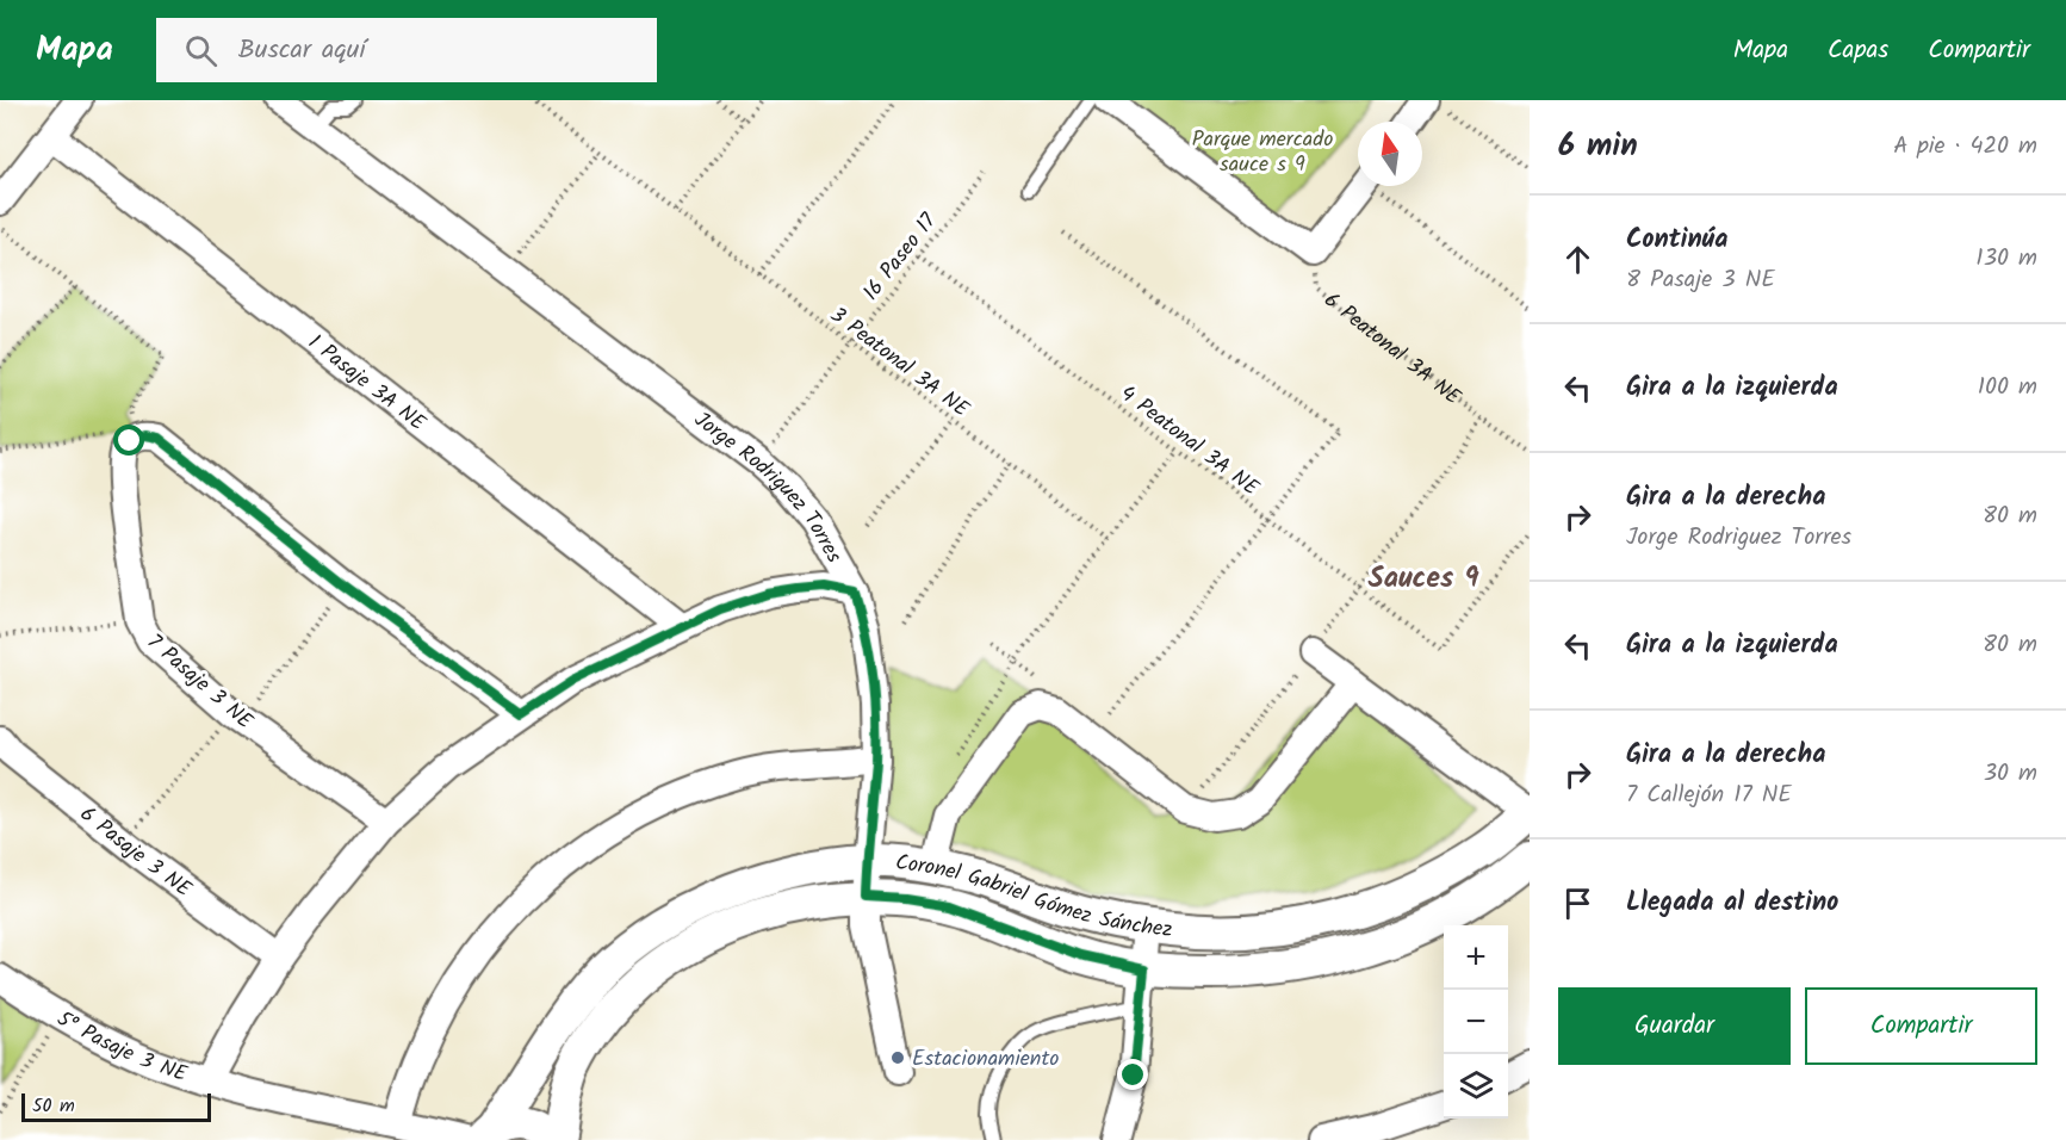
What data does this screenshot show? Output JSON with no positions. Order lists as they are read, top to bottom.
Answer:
{
  "streets": {
    "street": [
      "1 Pasaje 3A NE",
      "Jorge Rodriguez Torres",
      "7 Pasaje 3 NE",
      "6 Pasaje 3 NE",
      "Coronel Gabriel Gómez Sánchez",
      "5° Pasaje 3 NE"
    ],
    "path": [
      "16 Paseo 17",
      "6 Peatonal 3A NE",
      "3 Peatonal 3A NE",
      "4 Peatonal 3A NE"
    ]
  },
  "crossings": [
    ["16 Paseo 17", "3 Peatonal 3A NE"],
    ["16 Paseo 17", "4 Peatonal 3A NE"],
    ["16 Paseo 17", "Jorge Rodriguez Torres"],
    ["Jorge Rodriguez Torres", "Coronel Gabriel Gómez Sánchez"],
    ["Coronel Gabriel Gómez Sánchez", "5° Pasaje 3 NE"]
  ],
  "districts": ["Sauces 9"],
  "parks": ["Parque mercado sauce s 9"],
  "places": ["Estacionamiento"],
  "scale_bar": "50 m",
  "north": "top",
  "page": {
    "header": "Mapa",
    "search": "Buscar aquí",
    "nav": ["Mapa", "Capas", "Compartir"],
    "heading": ["6 min", "A pie · 420 m"],
    "list": [
      ["Continúa", "8 Pasaje 3 NE", "130 m"],
      ["Gira a la izquierda", "100 m"],
      ["Gira a la derecha", "Jorge Rodriguez Torres", "80 m"],
      ["Gira a la izquierda", "80 m"],
      ["Gira a la derecha", "7 Callejón 17 NE", "30 m"],
      "Llegada al destino"
    ],
    "map_buttons": ["+", "−"],
    "buttons": ["Guardar", "Compartir"],
    "scale": "50 m"
  }
}
